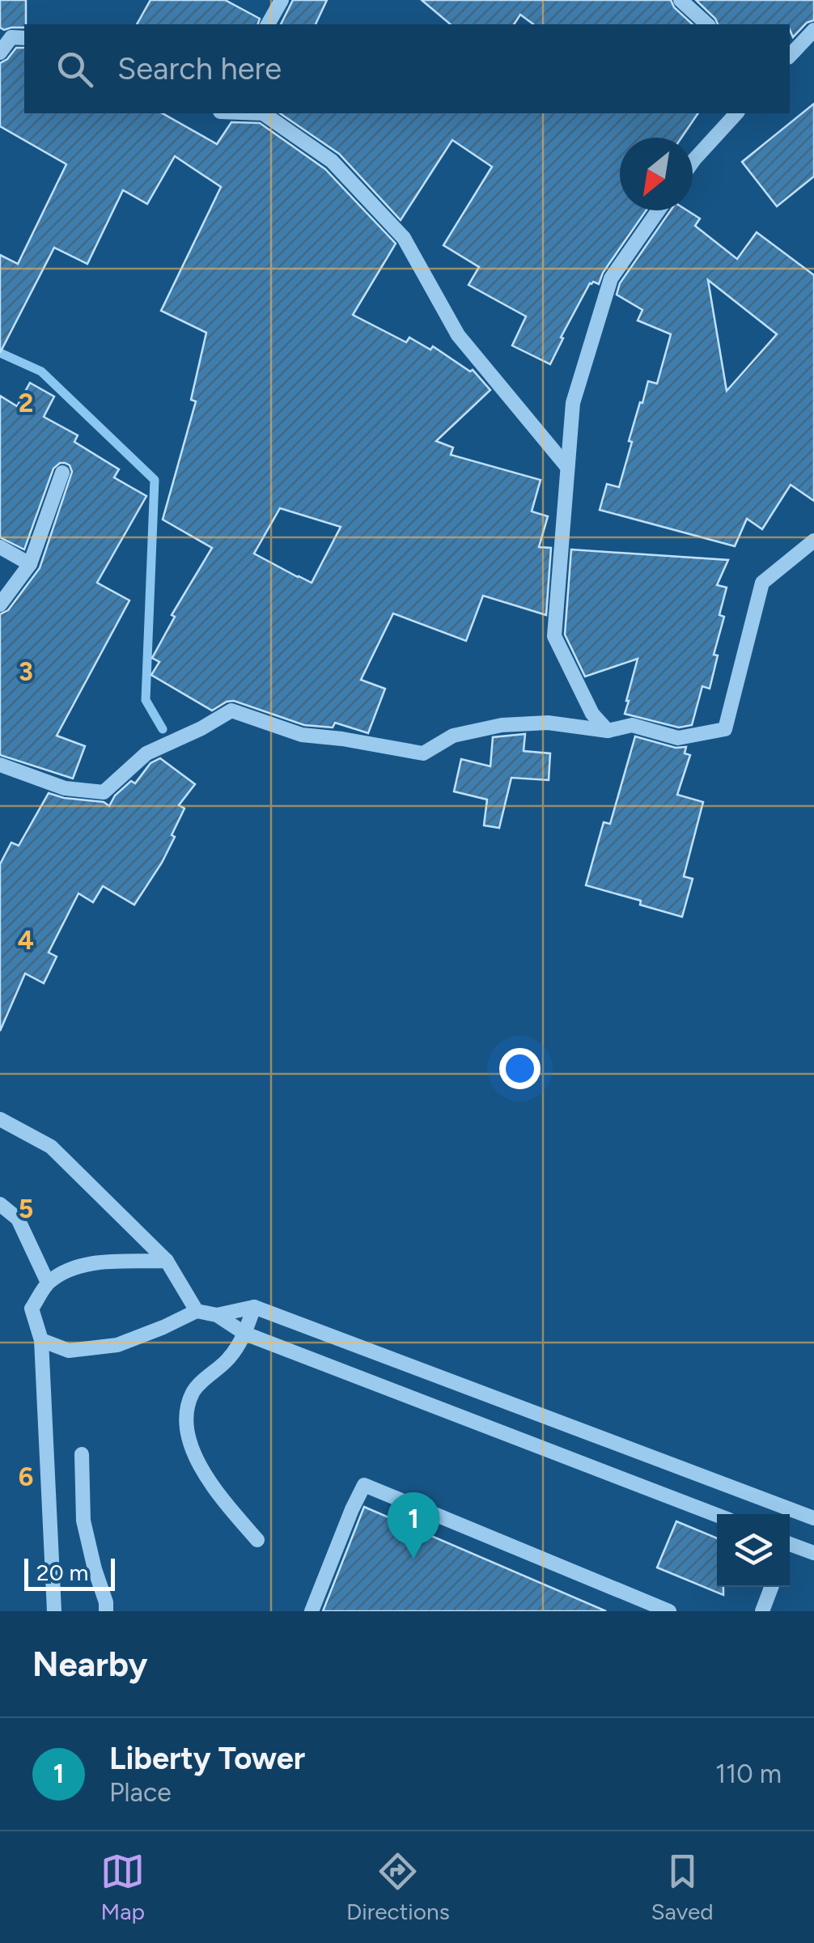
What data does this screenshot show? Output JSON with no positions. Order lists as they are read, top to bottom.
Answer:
{
  "scale_bar": "20 m",
  "north": "bottom left",
  "page": {
    "search": "Search here",
    "pins": "1",
    "scale": "20 m",
    "heading": "Nearby",
    "list": [
      {
        "mark": "1",
        "name": "Liberty Tower",
        "note": "Place",
        "value": "110 m"
      }
    ],
    "nav": ["Map", "Directions", "Saved"]
  },
  "grid": {
    "rows": [
      "2",
      "3",
      "4",
      "5",
      "6"
    ]
  }
}
